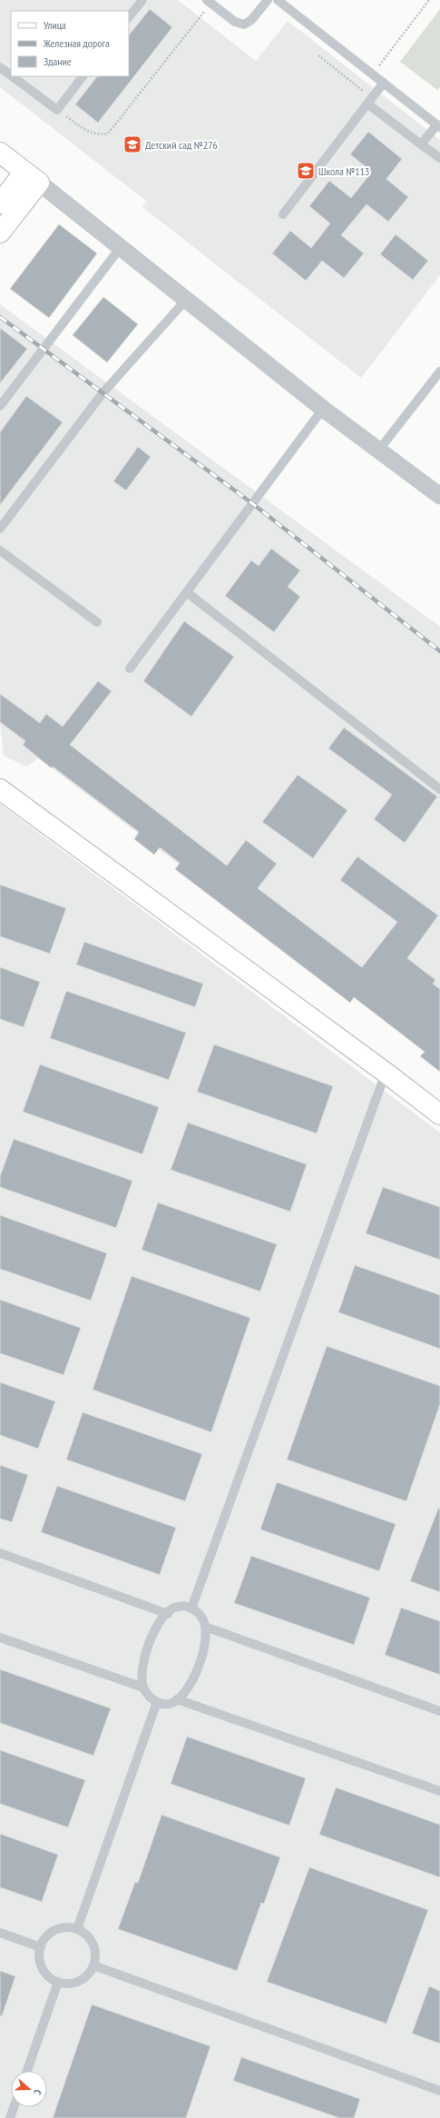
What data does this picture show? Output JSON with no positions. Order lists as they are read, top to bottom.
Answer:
{
  "places": {
    "school or university": ["Детский сад №276", "Школа №113"]
  },
  "legend": ["Улица", "Железная дорога", "Здание"],
  "north": "right"
}
